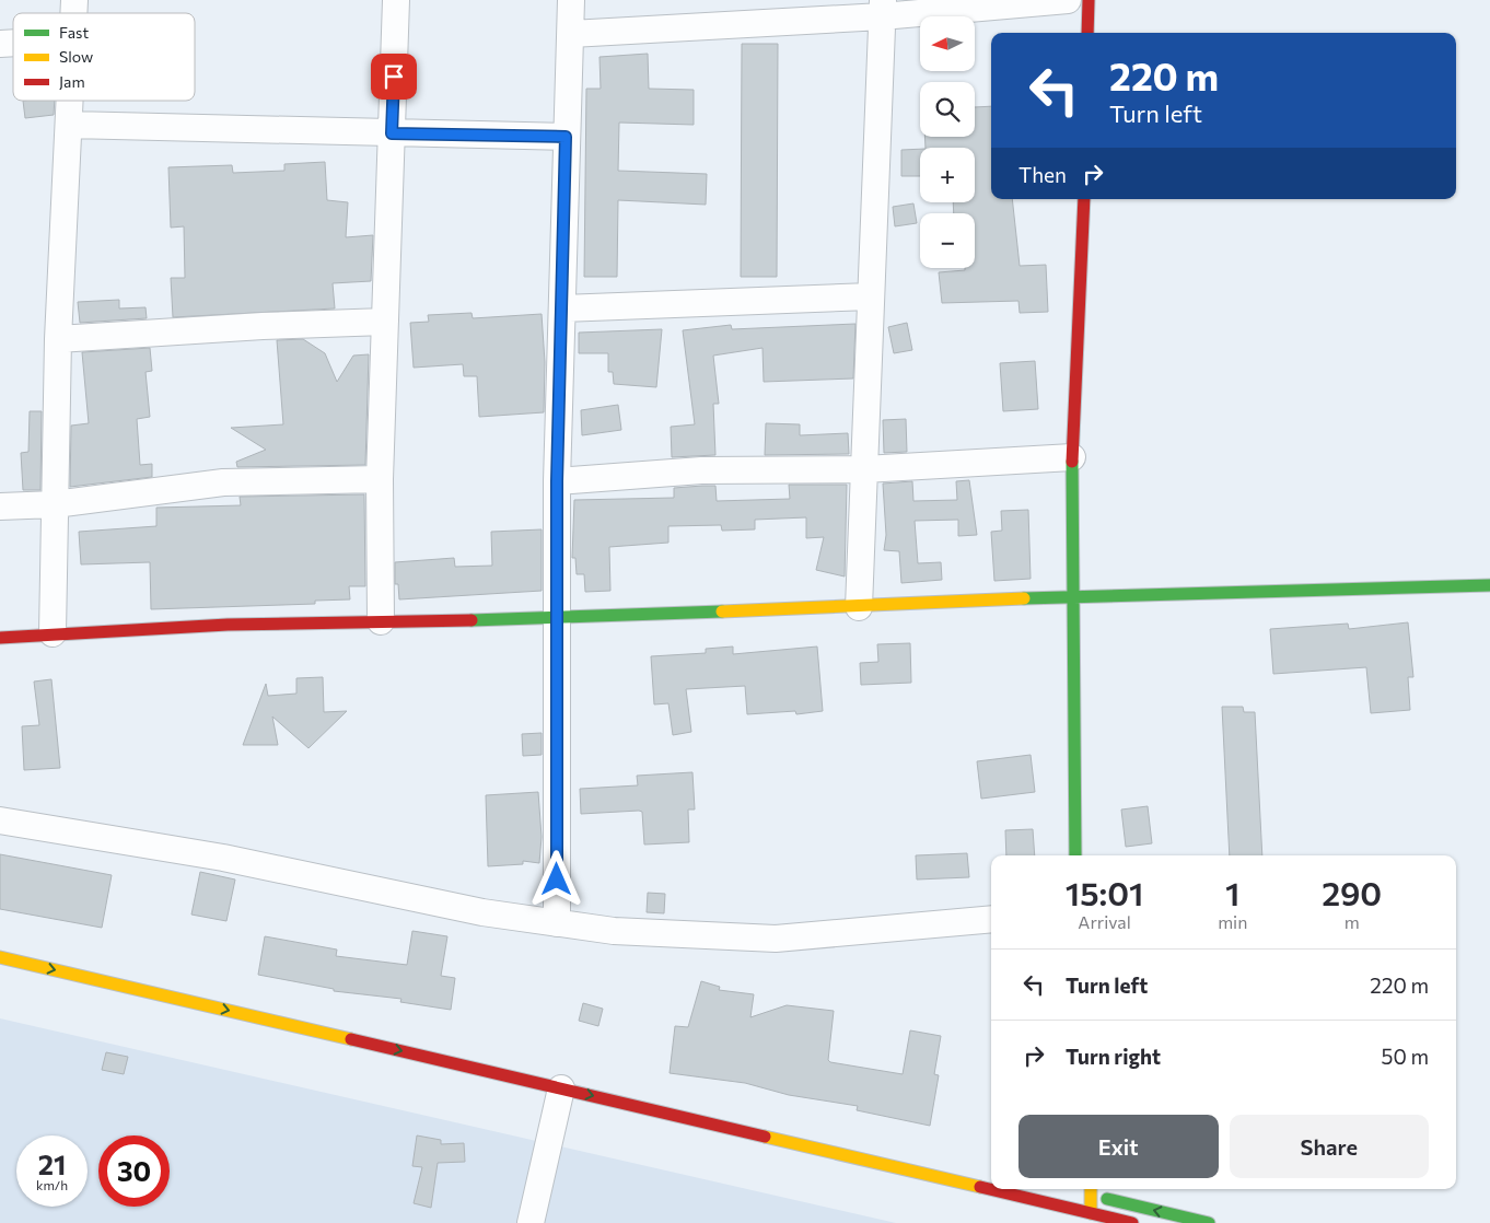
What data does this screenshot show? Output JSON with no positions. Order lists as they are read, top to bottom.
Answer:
{
  "legend": ["Fast", "Slow", "Jam"],
  "north": "left",
  "page": {
    "map_buttons": ["+", "−"],
    "turn": ["220 m", "Turn left"],
    "then": "Then",
    "eta": [
      "15:01",
      "Arrival",
      "1",
      "min",
      "290",
      "m"
    ],
    "list": [
      {
        "name": "Turn left",
        "value": "220 m"
      },
      {
        "name": "Turn right",
        "value": "50 m"
      }
    ],
    "buttons": ["Exit", "Share"],
    "speed": "21 km/h",
    "limit": "30"
  }
}
